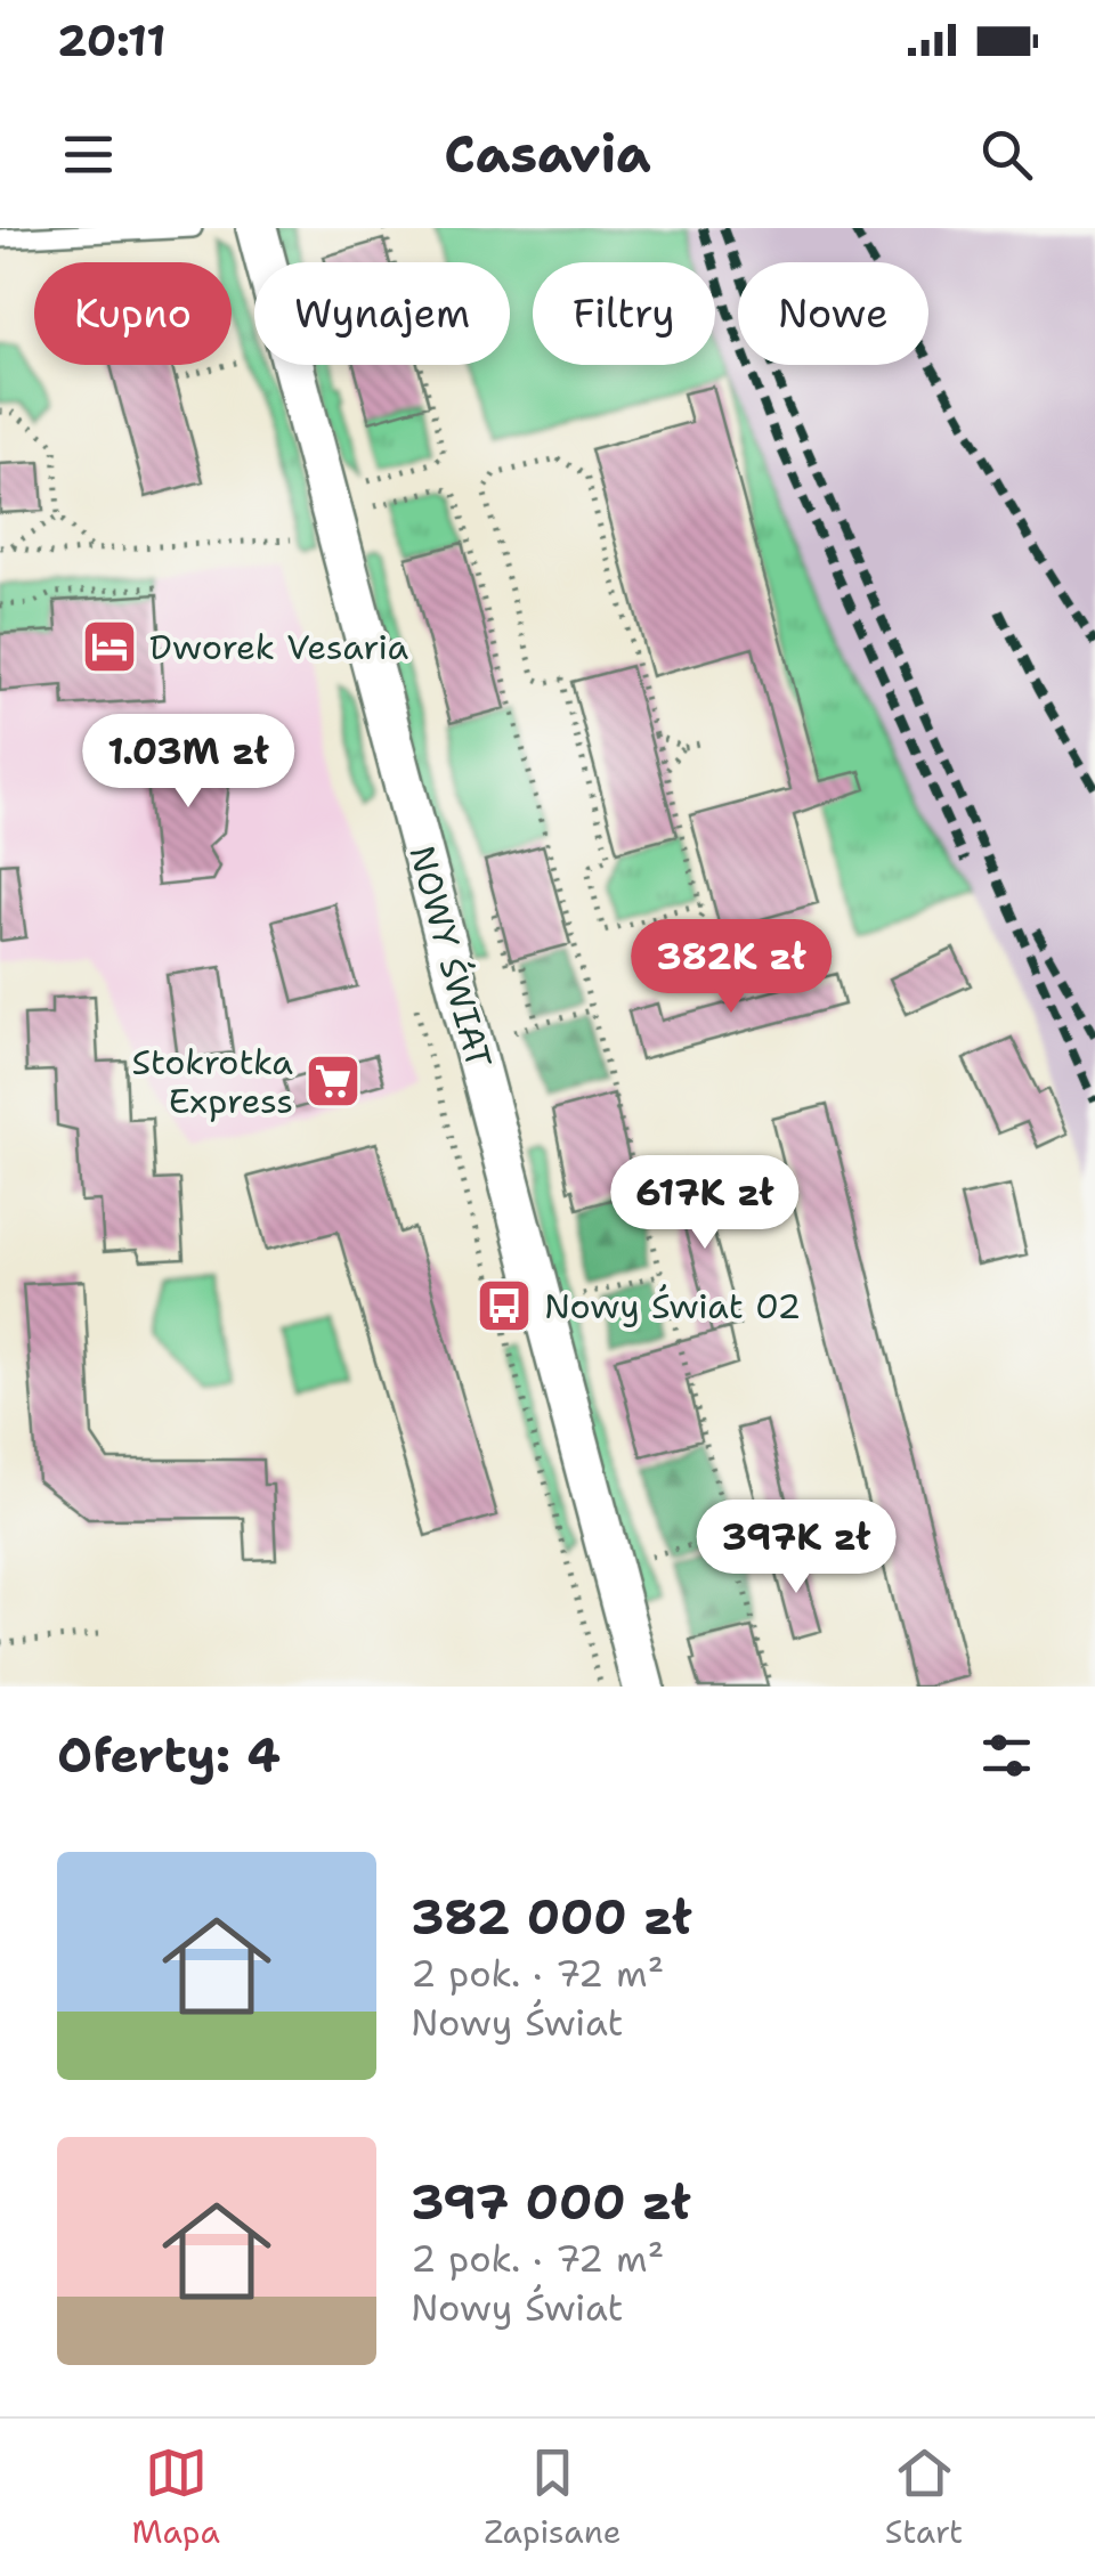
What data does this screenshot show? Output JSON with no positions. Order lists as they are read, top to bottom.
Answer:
{
  "streets": {
    "street": ["NOWY ŚWIAT"]
  },
  "places": {
    "hotel": ["Dworek Vesaria"],
    "supermarket": ["Stokrotka Express"],
    "bus stop": ["Nowy Świat 02"]
  },
  "page": {
    "status": "20:11",
    "header": "Casavia",
    "chip": [
      "Kupno",
      "Wynajem",
      "Filtry",
      "Nowe"
    ],
    "price": [
      "1.03M zł",
      "382K zł",
      "617K zł",
      "397K zł"
    ],
    "heading": "Oferty: 4",
    "list": [
      {
        "name": "382 000 zł",
        "note": "2 pok. · 72 m² · Nowy Świat"
      },
      {
        "name": "397 000 zł",
        "note": "2 pok. · 72 m² · Nowy Świat"
      }
    ],
    "tabs": ["Mapa", "Zapisane", "Start"]
  }
}
